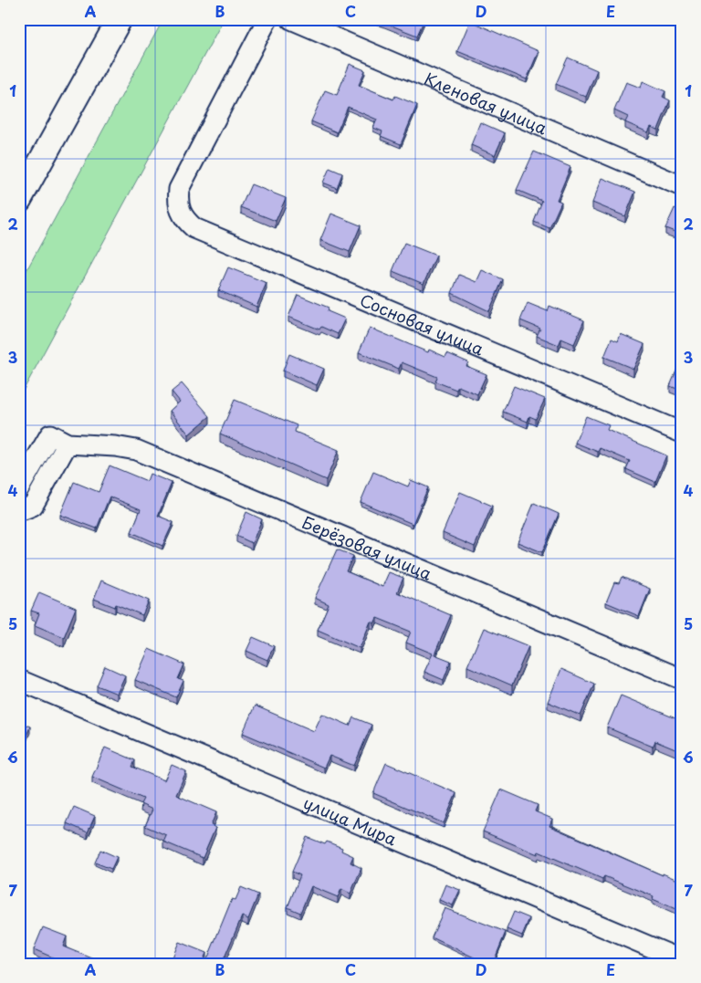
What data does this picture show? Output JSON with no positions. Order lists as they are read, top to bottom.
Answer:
{
  "streets": {
    "street": [
      "Кленовая улица",
      "Сосновая улица",
      "Берёзовая улица",
      "улица Мира"
    ]
  },
  "grid": {
    "columns": [
      "A",
      "B",
      "C",
      "D",
      "E"
    ],
    "rows": [
      "1",
      "2",
      "3",
      "4",
      "5",
      "6",
      "7"
    ]
  }
}
